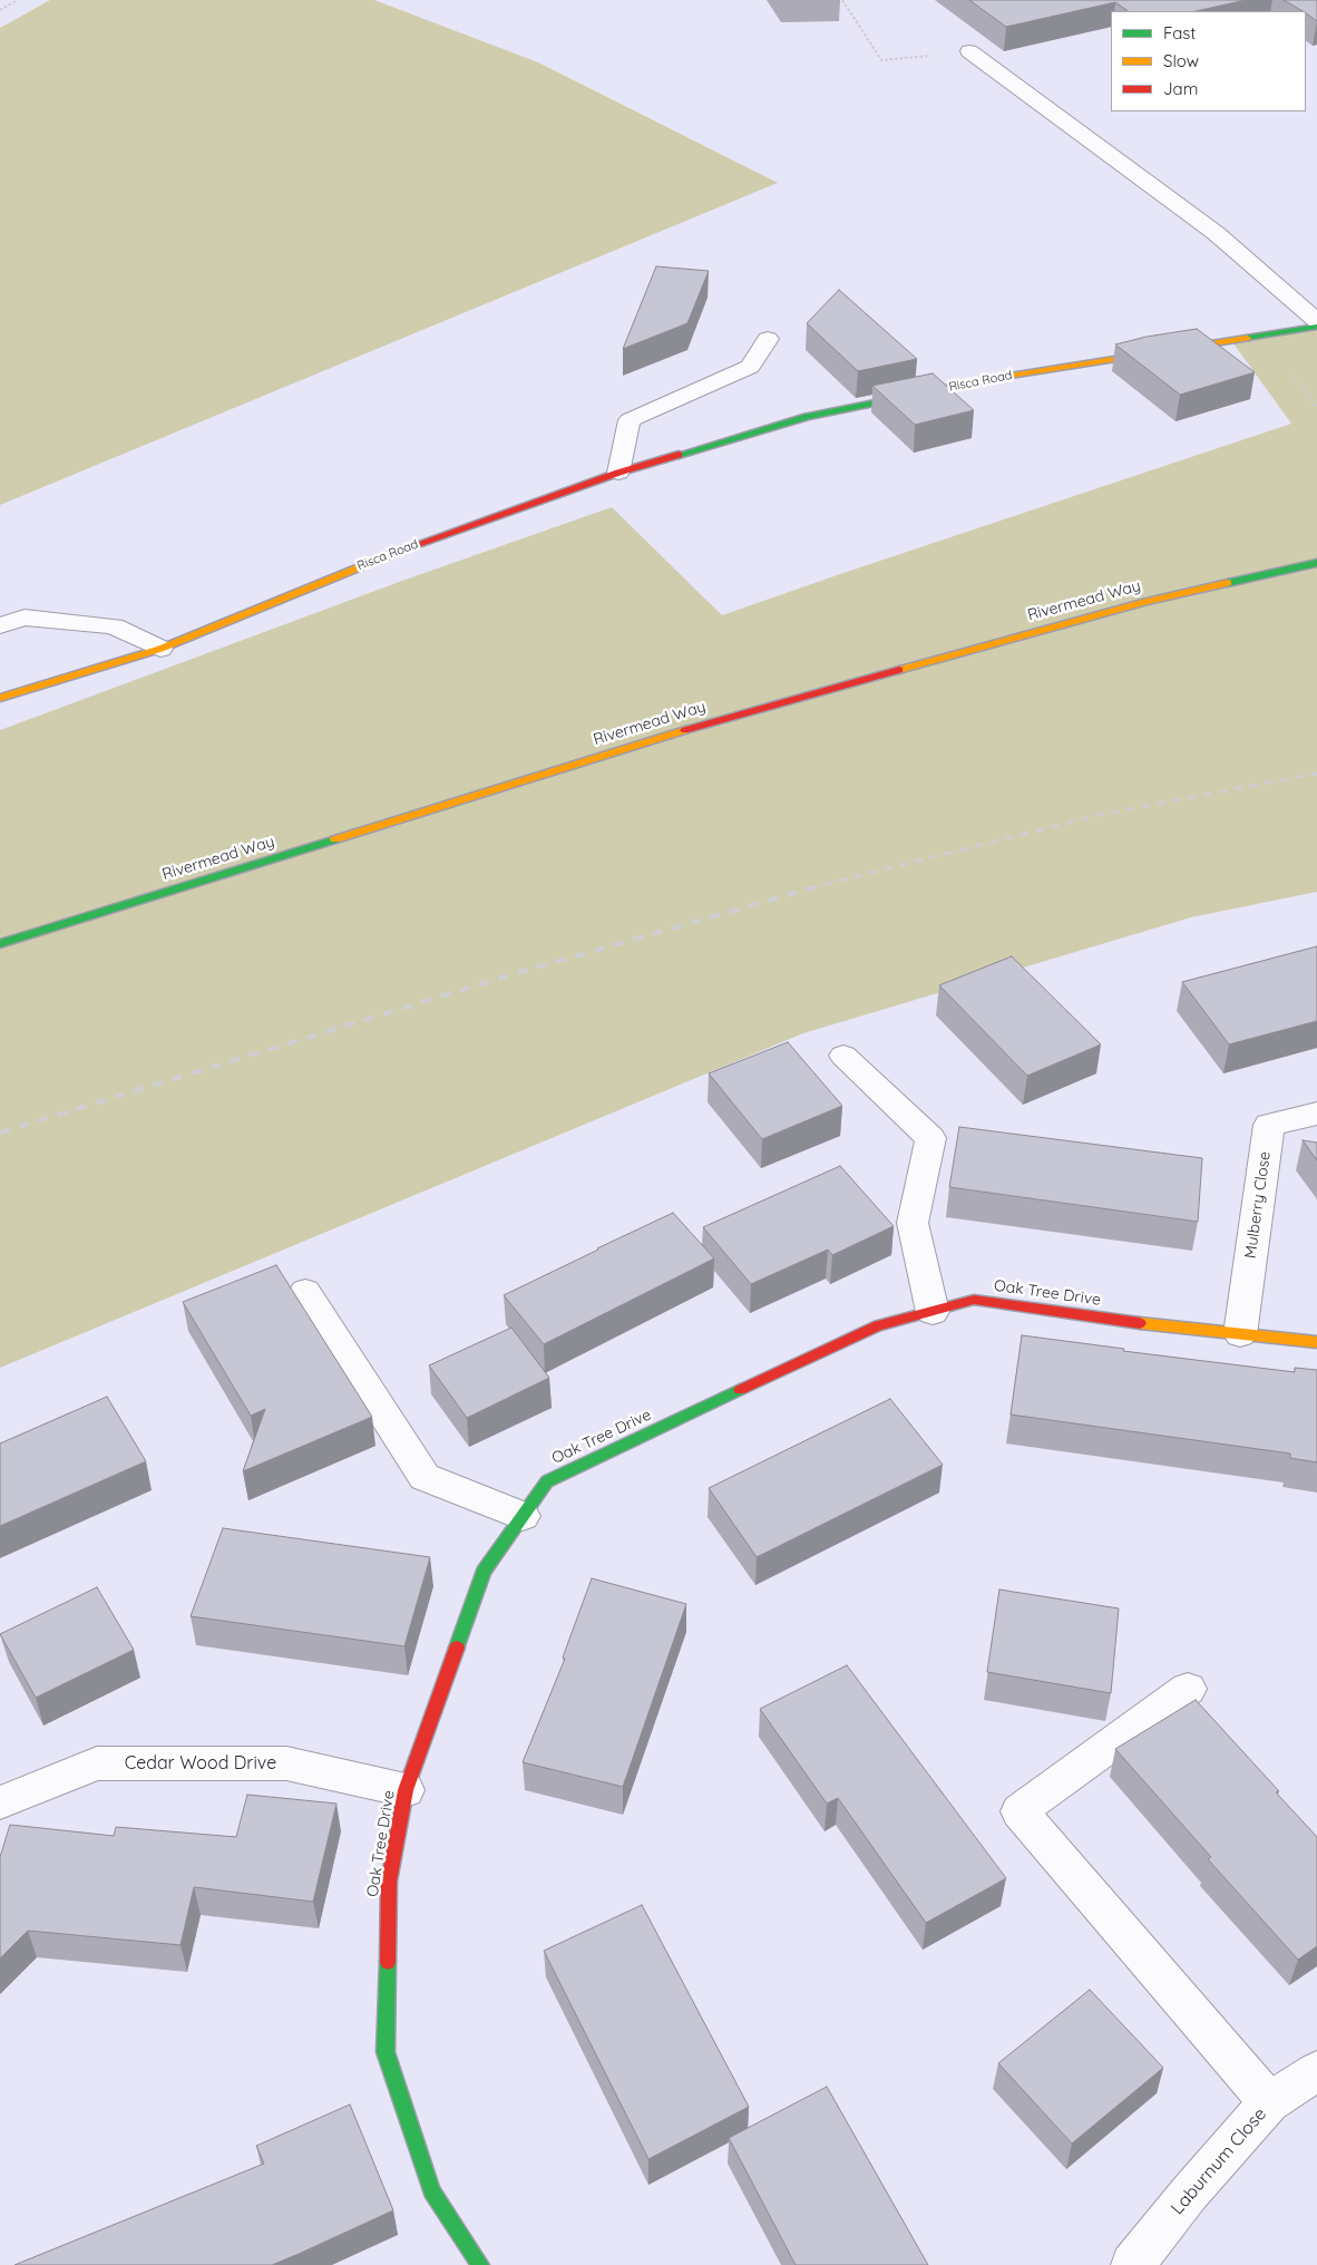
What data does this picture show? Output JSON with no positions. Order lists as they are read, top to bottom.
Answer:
{
  "streets": {
    "street": [
      "Risca Road",
      "Rivermead Way",
      "Mulberry Close",
      "Oak Tree Drive",
      "Cedar Wood Drive",
      "Laburnum Close"
    ]
  },
  "crossings": [
    ["Mulberry Close", "Oak Tree Drive"],
    ["Oak Tree Drive", "Cedar Wood Drive"]
  ],
  "legend": ["Fast", "Slow", "Jam"]
}
